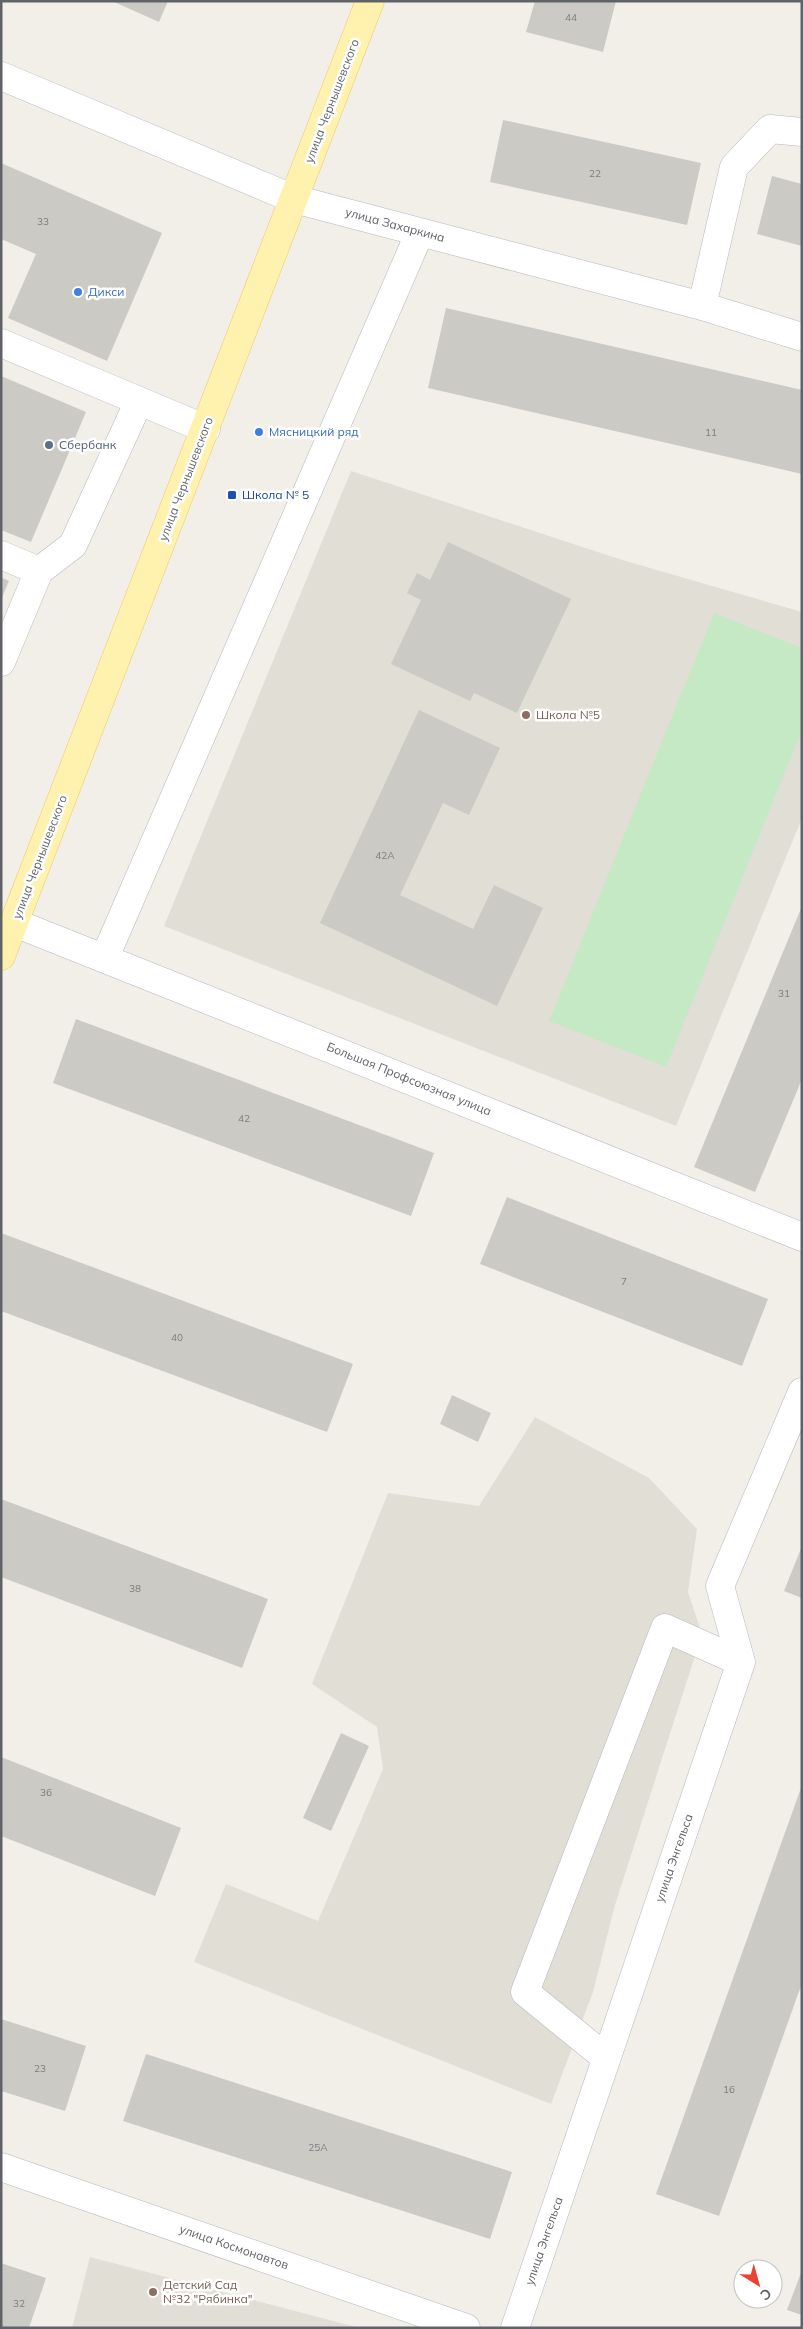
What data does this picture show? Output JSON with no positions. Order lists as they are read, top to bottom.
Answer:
{
  "streets": {
    "main road": ["улица Чернышевского"],
    "street": [
      "улица Захаркина",
      "Большая Профсоюзная улица",
      "улица Энгельса",
      "улица Космонавтов"
    ]
  },
  "crossings": [
    ["улица Чернышевского", "улица Захаркина"],
    ["улица Чернышевского", "Большая Профсоюзная улица"]
  ],
  "places": {
    "other": [
      "Дикси",
      "Мясницкий ряд",
      "Сбербанк",
      "Школа №5",
      "Детский Сад №32 \"Рябинка\""
    ],
    "transit": ["Школа № 5"]
  },
  "house_numbers": [
    "44",
    "22",
    "33",
    "11",
    "42А",
    "31",
    "42",
    "7",
    "40",
    "38",
    "36",
    "23",
    "16",
    "25А",
    "32"
  ],
  "north": "bottom right"
}
